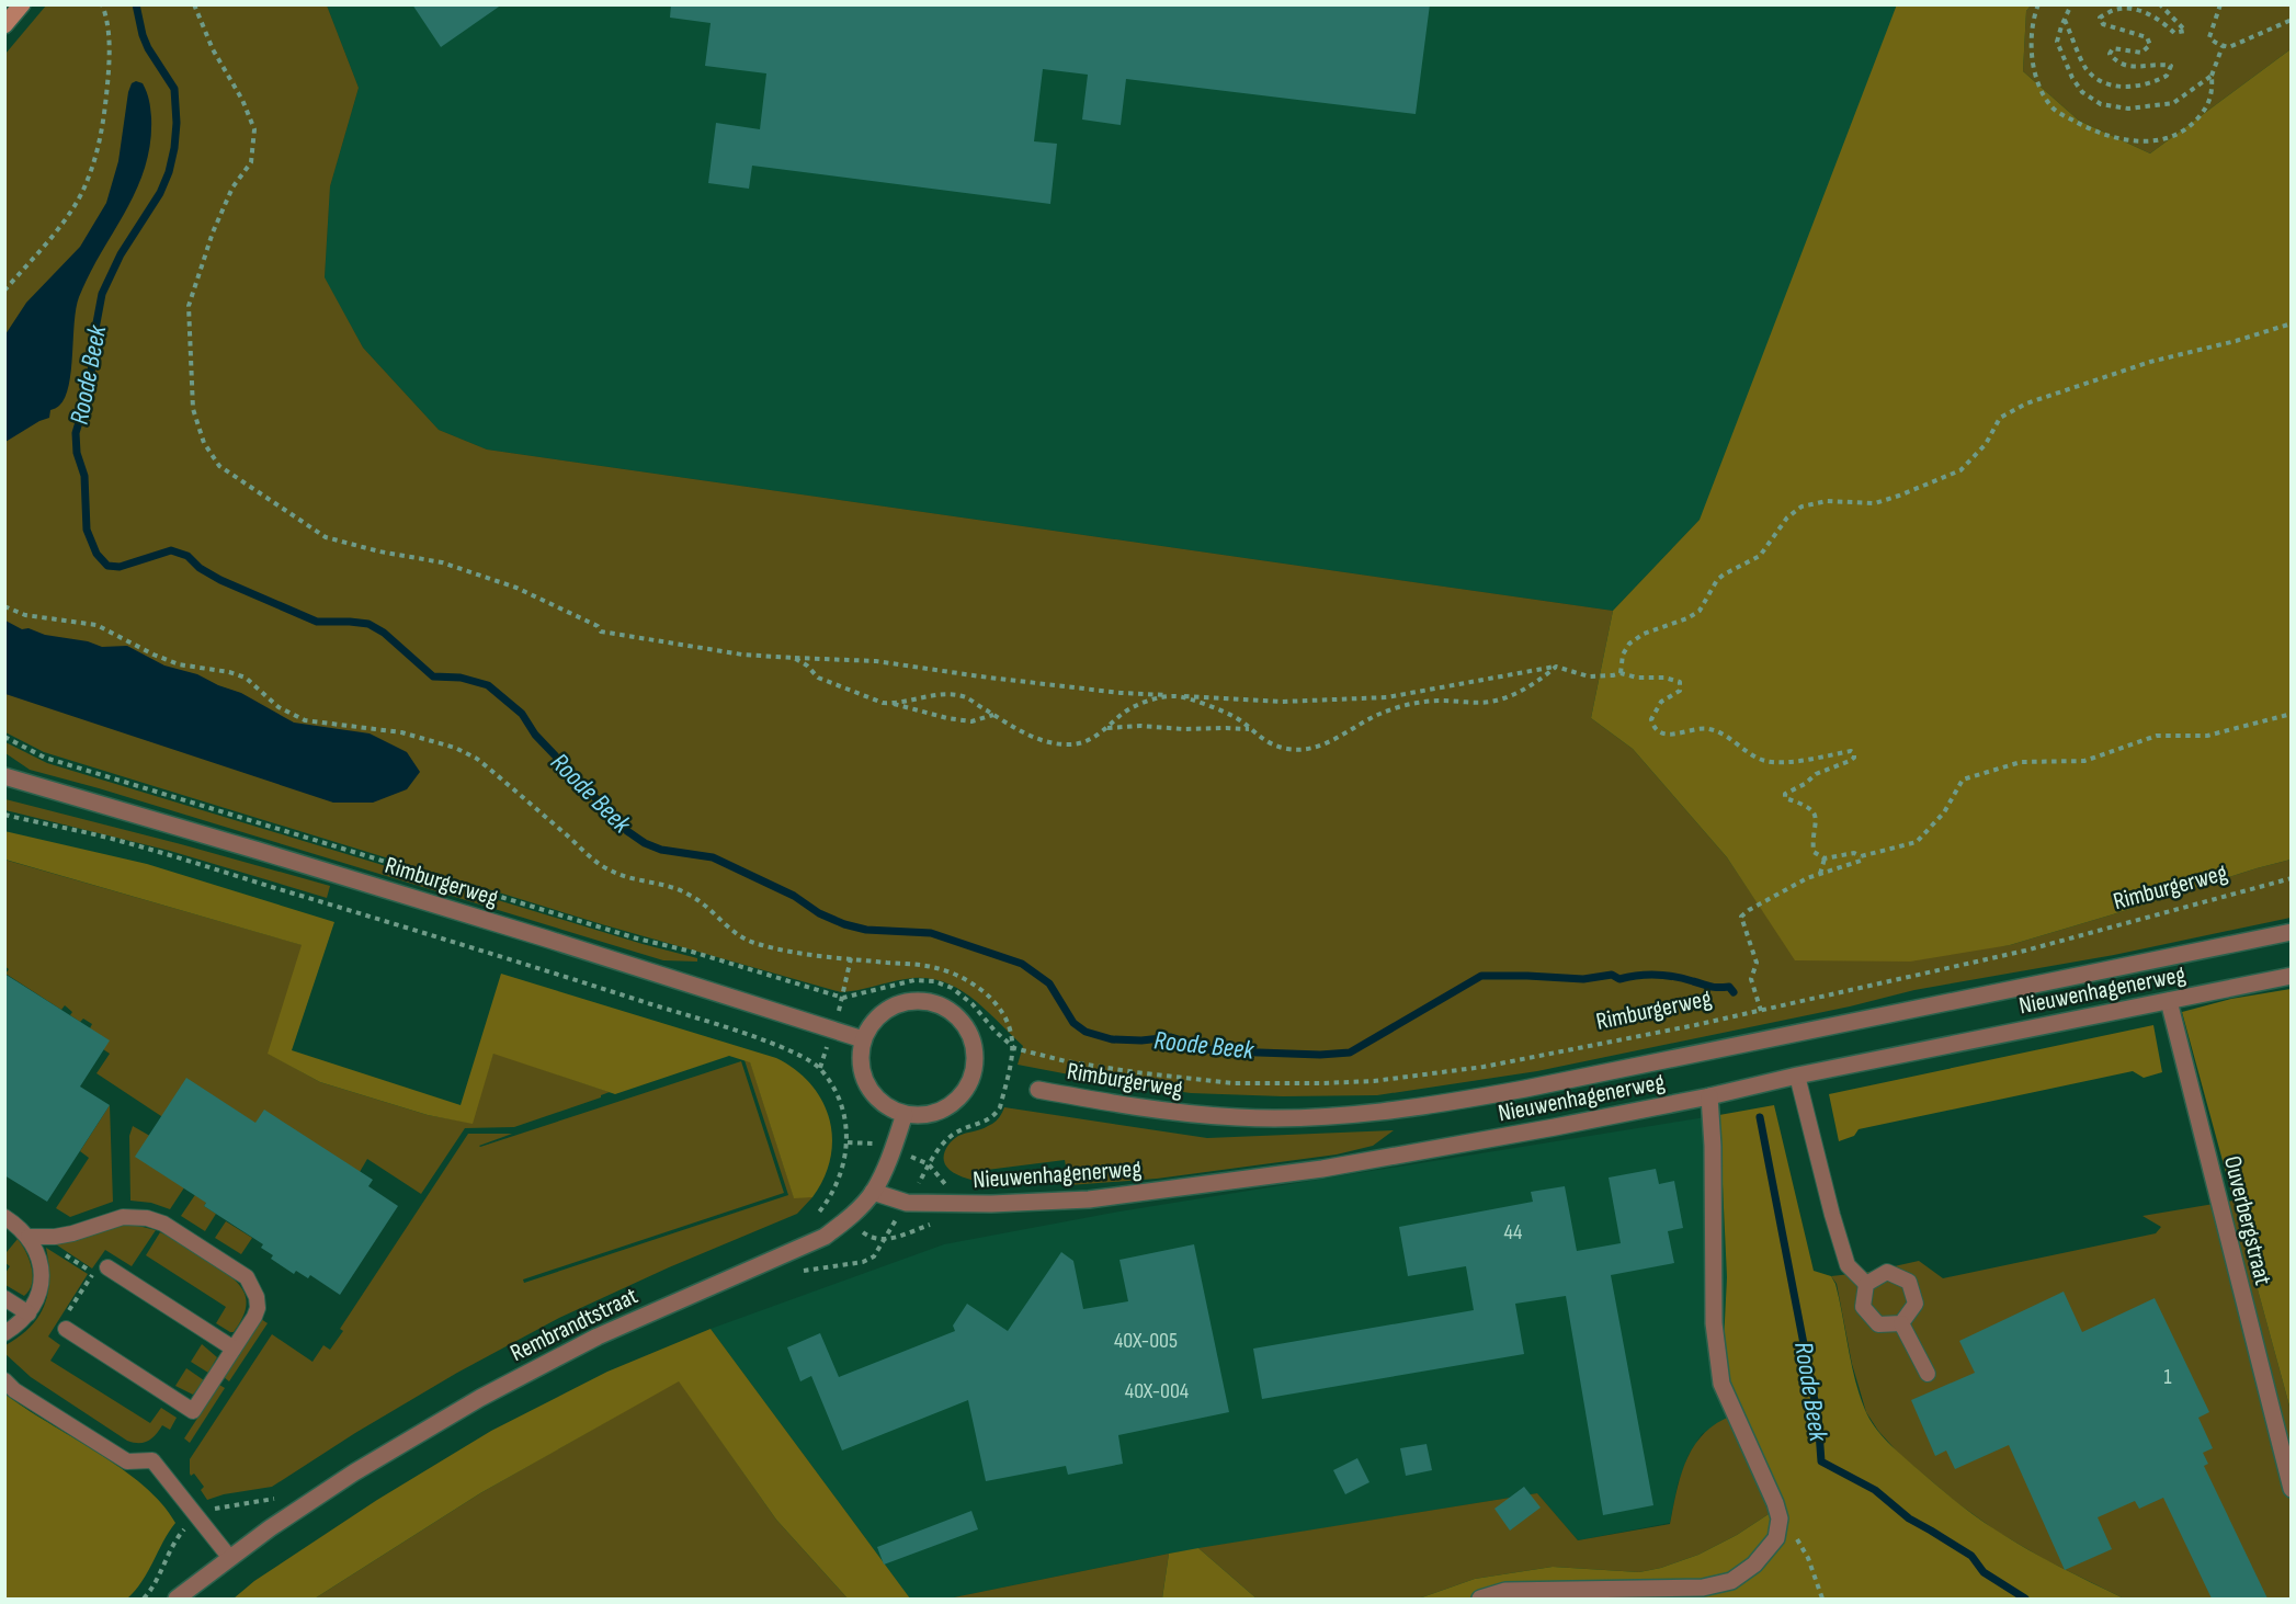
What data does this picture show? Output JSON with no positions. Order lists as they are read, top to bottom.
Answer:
{
  "streets": {
    "street": [
      "Rimburgerweg",
      "Nieuwenhagenerweg",
      "Ouverbergstraat",
      "Rembrandtstraat"
    ]
  },
  "crossings": [
    ["Rimburgerweg", "Rembrandtstraat"],
    ["Nieuwenhagenerweg", "Ouverbergstraat"],
    ["Nieuwenhagenerweg", "Rembrandtstraat"]
  ],
  "water": ["Roode Beek"],
  "house_numbers": [
    "44",
    "40X-005",
    "1",
    "40X-004"
  ]
}
